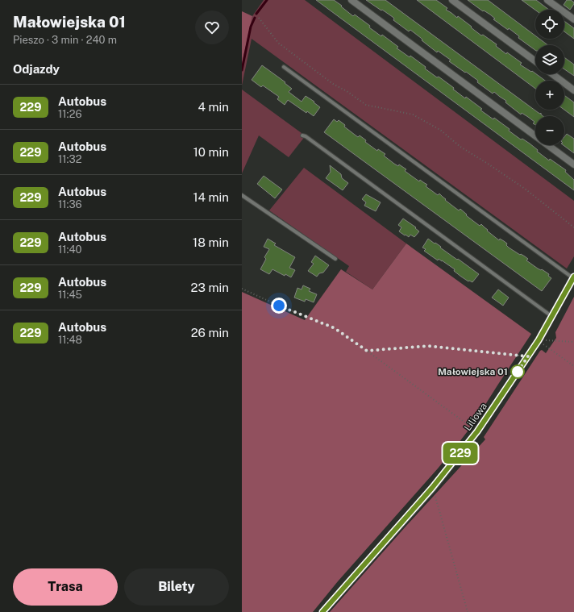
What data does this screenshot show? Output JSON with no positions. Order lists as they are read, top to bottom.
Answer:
{
  "streets": {
    "street": ["Liliowa"]
  },
  "places": ["Małowiejska 01"],
  "lines": ["bus line 229"],
  "page": {
    "heading": [
      ["Małowiejska 01", "Pieszo · 3 min · 240 m"],
      "Odjazdy"
    ],
    "on_map": "229",
    "map_buttons": ["+", "−"],
    "list": [
      {
        "mark": "229",
        "name": "Autobus",
        "note": "11:26",
        "value": "4 min"
      },
      {
        "mark": "229",
        "name": "Autobus",
        "note": "11:32",
        "value": "10 min"
      },
      {
        "mark": "229",
        "name": "Autobus",
        "note": "11:36",
        "value": "14 min"
      },
      {
        "mark": "229",
        "name": "Autobus",
        "note": "11:40",
        "value": "18 min"
      },
      {
        "mark": "229",
        "name": "Autobus",
        "note": "11:45",
        "value": "23 min"
      },
      {
        "mark": "229",
        "name": "Autobus",
        "note": "11:48",
        "value": "26 min"
      }
    ],
    "buttons": ["Trasa", "Bilety"]
  }
}
